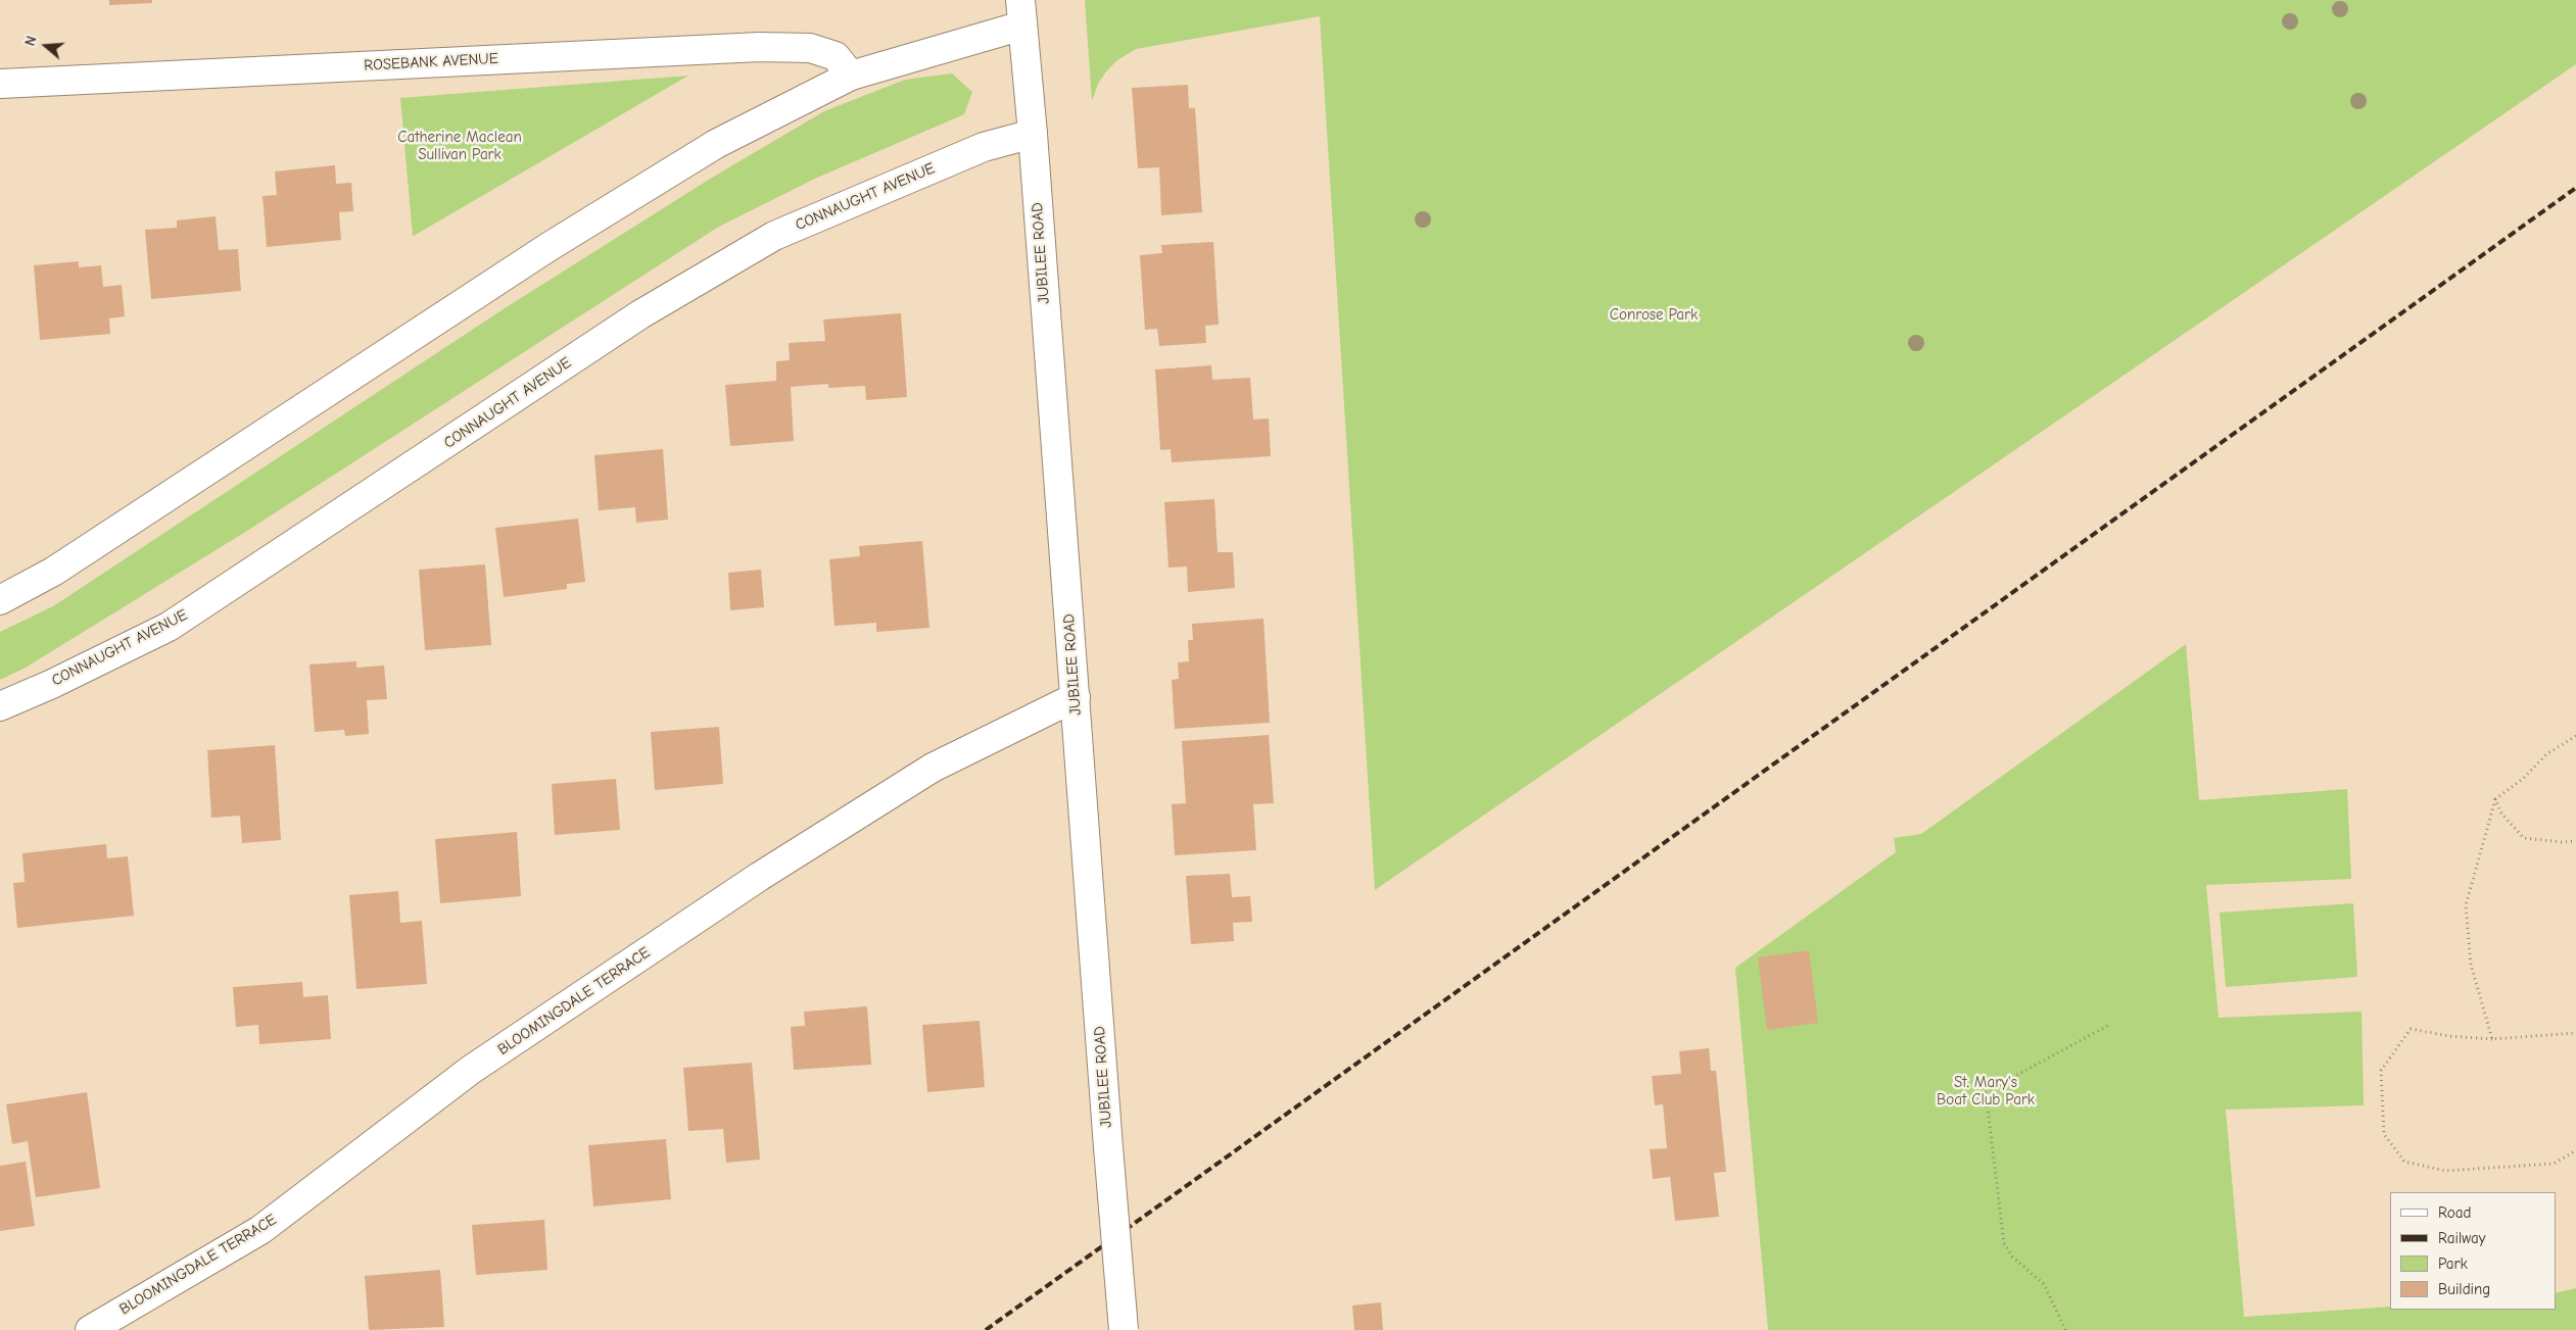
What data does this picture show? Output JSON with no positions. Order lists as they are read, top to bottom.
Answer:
{
  "streets": {
    "street": [
      "ROSEBANK AVENUE",
      "CONNAUGHT AVENUE",
      "JUBILEE ROAD",
      "BLOOMINGDALE TERRACE"
    ]
  },
  "crossings": [
    ["CONNAUGHT AVENUE", "JUBILEE ROAD"],
    ["JUBILEE ROAD", "BLOOMINGDALE TERRACE"]
  ],
  "parks": ["Catherine Maclean Sullivan Park", "Conrose Park", "St. Mary's Boat Club Park"],
  "legend": [
    "Road",
    "Railway",
    "Park",
    "Building"
  ],
  "north": "left"
}
